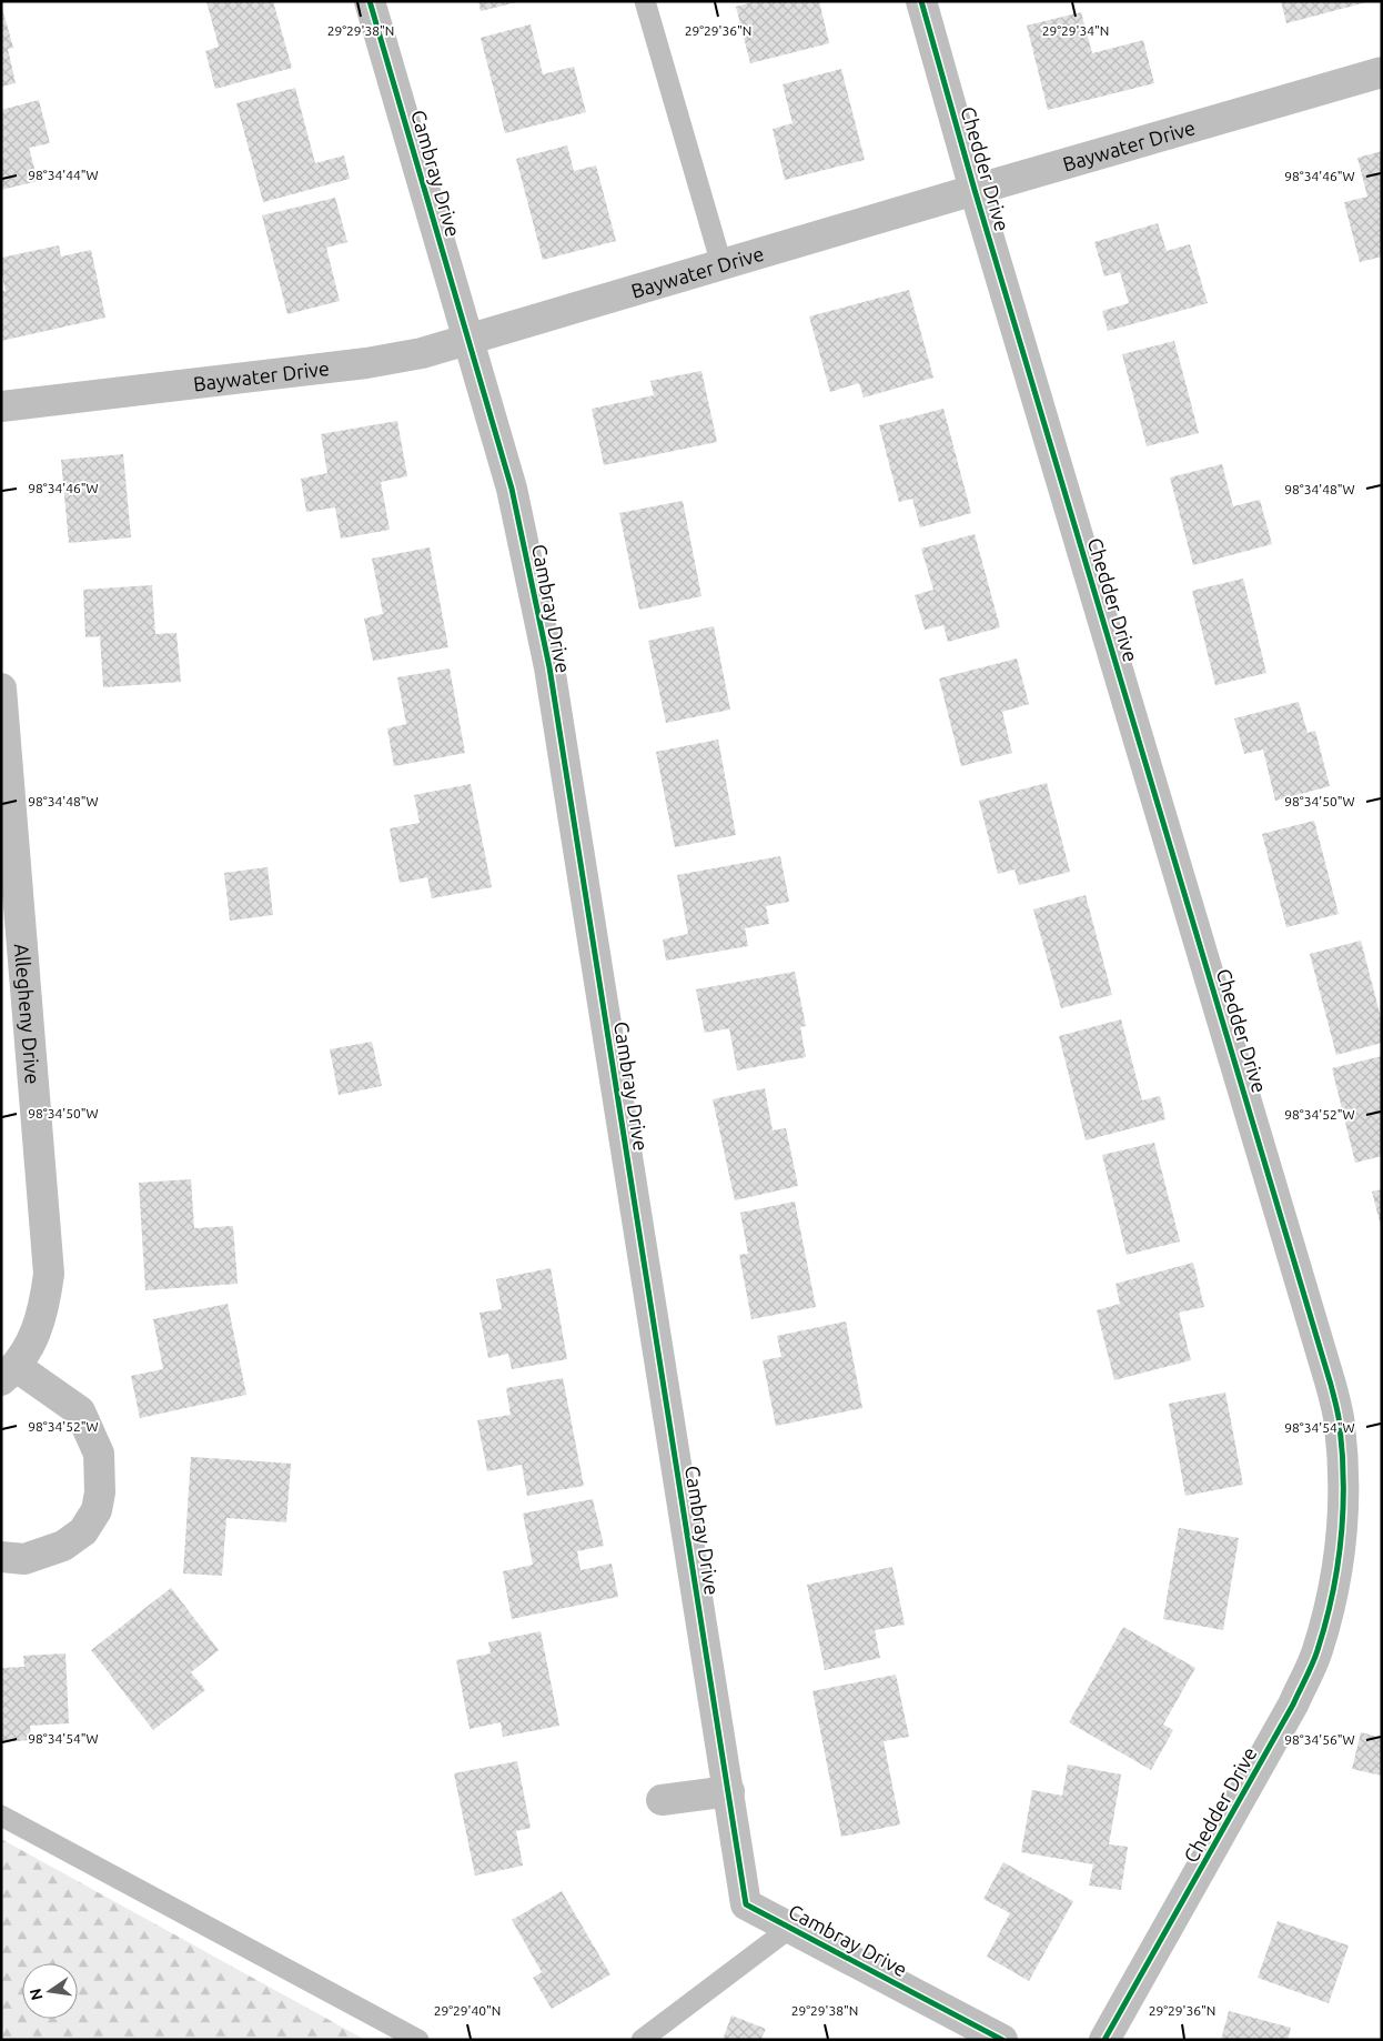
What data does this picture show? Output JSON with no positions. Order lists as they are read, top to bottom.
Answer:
{
  "streets": {
    "street": [
      "Baywater Drive",
      "Chedder Drive",
      "Cambray Drive",
      "Allegheny Drive"
    ]
  },
  "crossings": [
    ["Baywater Drive", "Chedder Drive"],
    ["Baywater Drive", "Cambray Drive"]
  ],
  "north": "left",
  "coordinates": [
    "29°29'38\"N",
    "29°29'36\"N",
    "29°29'34\"N",
    "98°34'44\"W",
    "98°34'46\"W",
    "98°34'48\"W",
    "98°34'50\"W",
    "98°34'52\"W",
    "98°34'54\"W",
    "98°34'56\"W",
    "29°29'40\"N"
  ]
}
